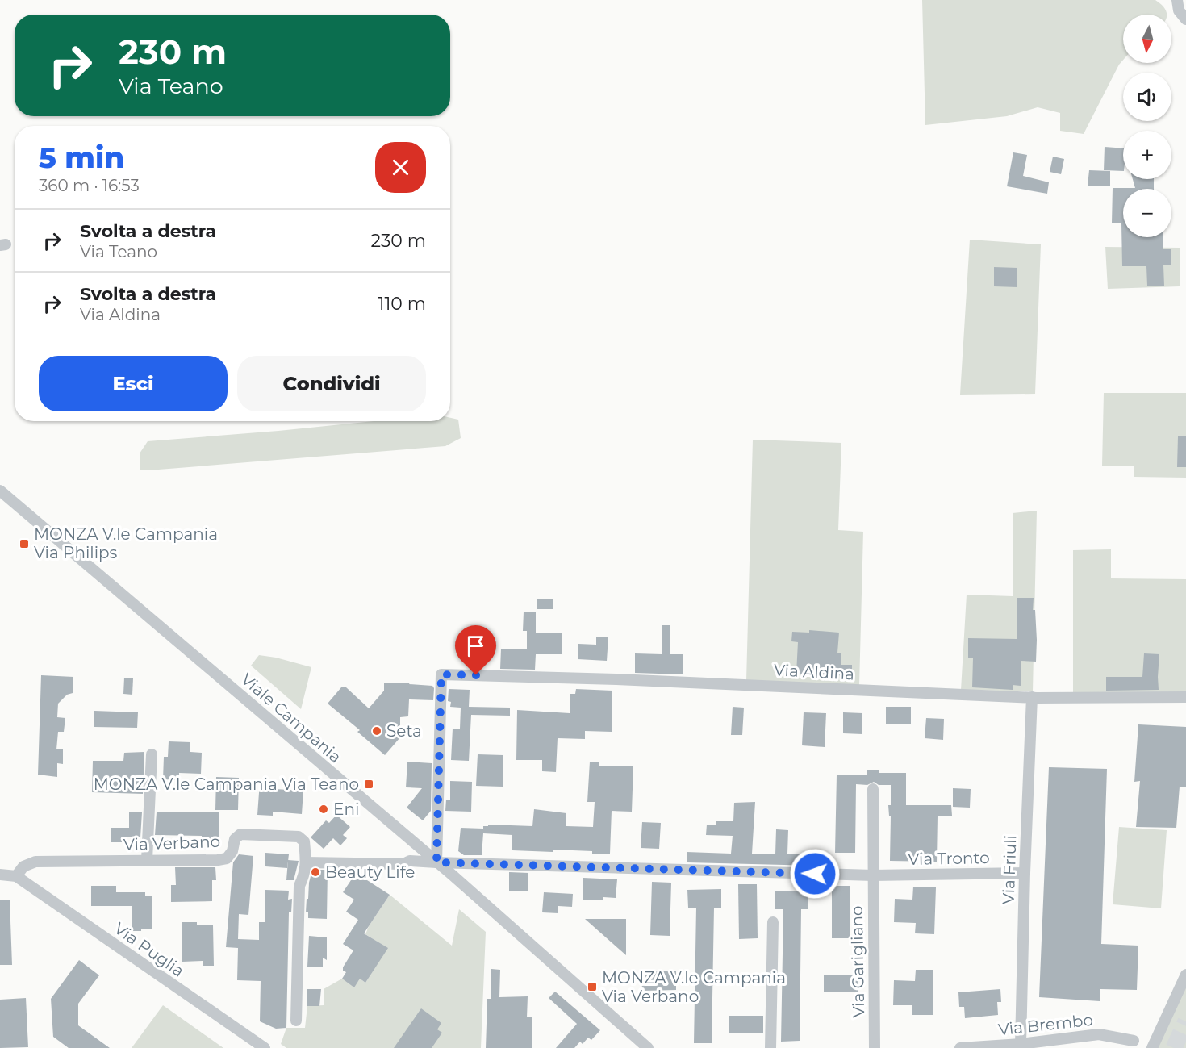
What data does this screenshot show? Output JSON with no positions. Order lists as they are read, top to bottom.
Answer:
{
  "streets": {
    "street": [
      "Via Aldina",
      "Viale Campania",
      "Via Verbano",
      "Via Tronto",
      "Via Friuli",
      "Via Puglia",
      "Via Garigliano",
      "Via Brembo"
    ]
  },
  "crossings": [
    ["Via Aldina", "Viale Campania"],
    ["Via Aldina", "Via Tronto"],
    ["Via Aldina", "Via Friuli"],
    ["Viale Campania", "Via Tronto"],
    ["Via Verbano", "Via Puglia"],
    ["Via Tronto", "Via Friuli"],
    ["Via Tronto", "Via Garigliano"],
    ["Via Friuli", "Via Brembo"]
  ],
  "places": {
    "transit": ["MONZA V.le Campania Via Philips", "MONZA V.le Campania Via Teano", "MONZA V.le Campania Via Verbano"],
    "other": ["Seta", "Eni", "Beauty Life"]
  },
  "north": "bottom",
  "page": {
    "map_buttons": ["+", "−"],
    "turn": ["230 m", "Via Teano"],
    "heading": ["5 min", "360 m · 16:53"],
    "list": [
      {
        "name": "Svolta a destra",
        "note": "Via Teano",
        "value": "230 m"
      },
      {
        "name": "Svolta a destra",
        "note": "Via Aldina",
        "value": "110 m"
      }
    ],
    "buttons": ["Esci", "Condividi"]
  }
}
